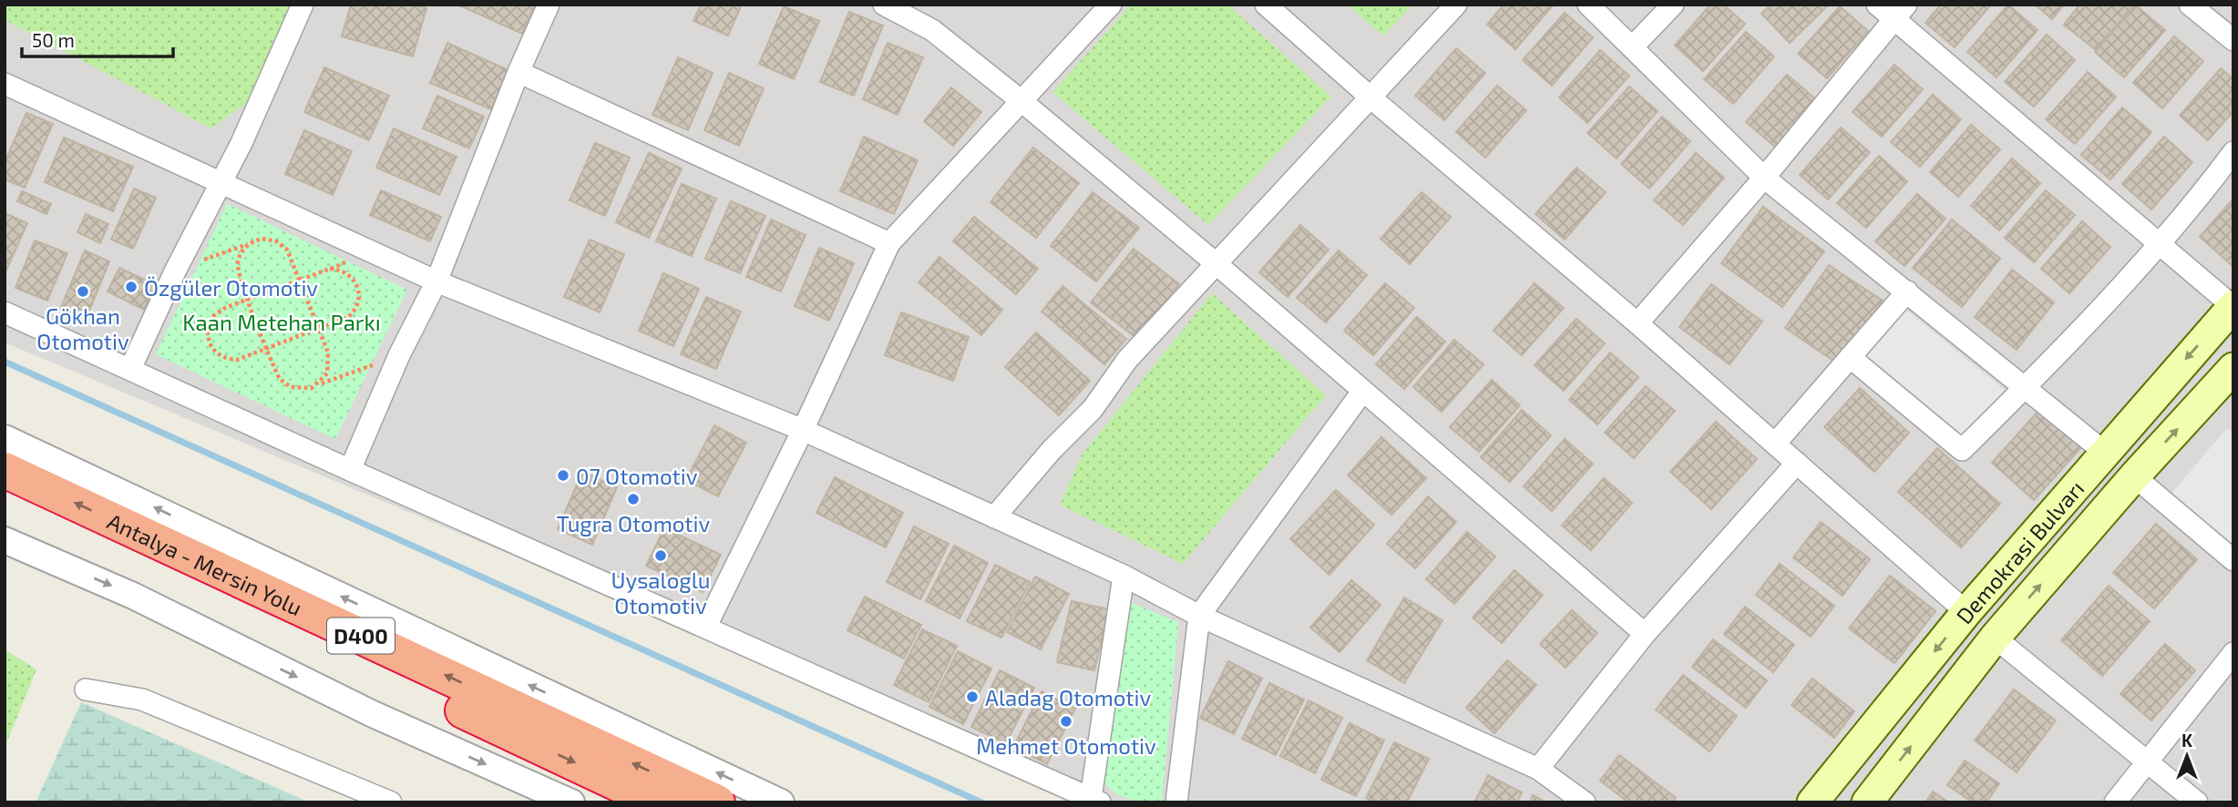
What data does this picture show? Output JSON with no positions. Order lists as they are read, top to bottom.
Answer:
{
  "streets": {
    "highway": ["Antalya - Mersin Yolu", "D400"],
    "main road": ["Demokrasi Bulvarı"]
  },
  "parks": ["Kaan Metehan Parkı"],
  "places": [
    "Özgüler Otomotiv",
    "Gökhan Otomotiv",
    "07 Otomotiv",
    "Tugra Otomotiv",
    "Uysaloglu Otomotiv",
    "Aladag Otomotiv",
    "Mehmet Otomotiv"
  ],
  "scale_bar": "50 m",
  "north": "top"
}
